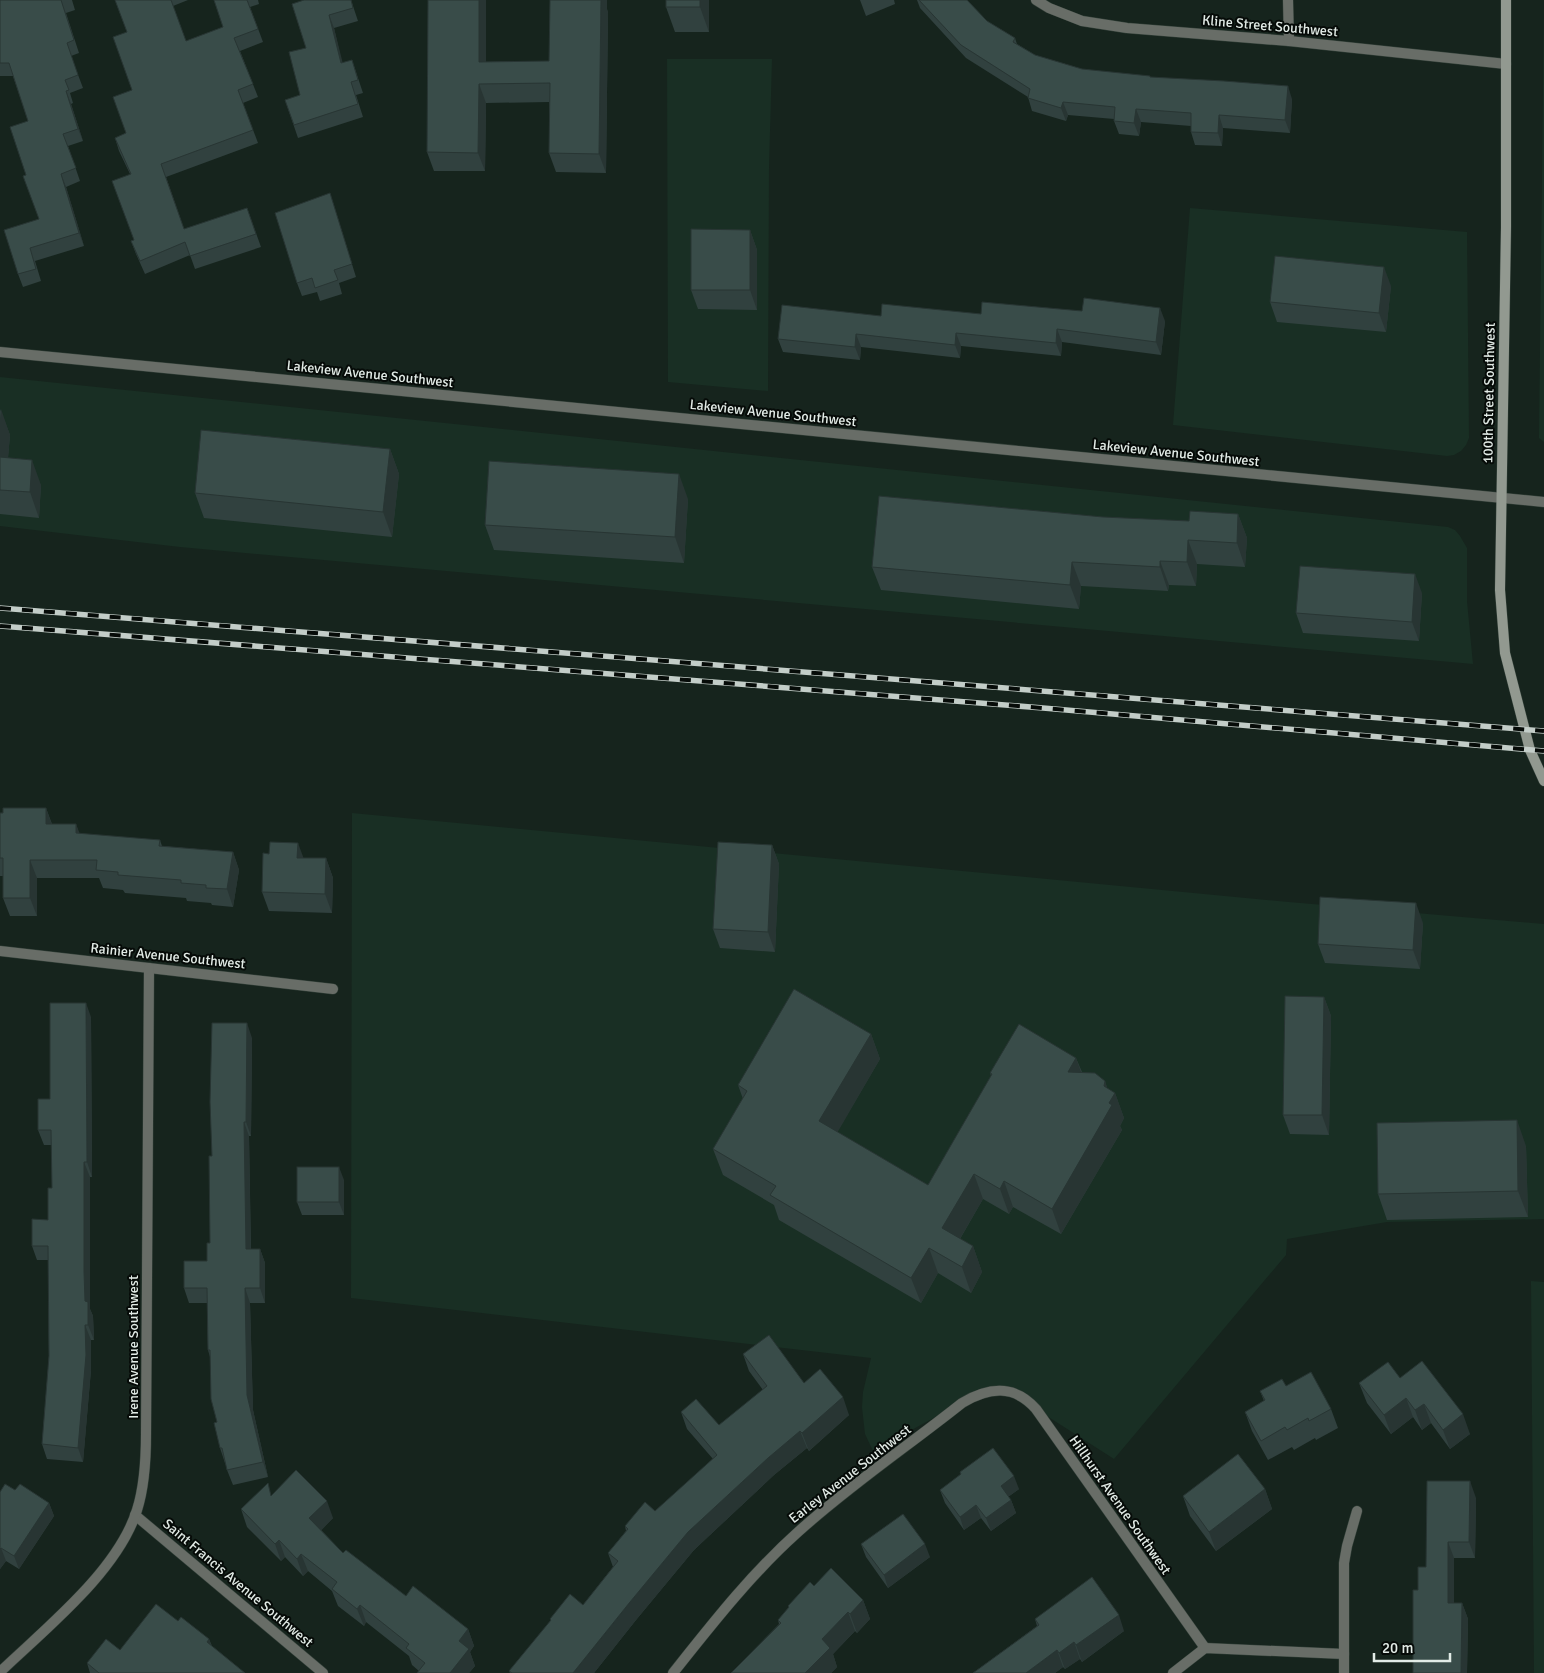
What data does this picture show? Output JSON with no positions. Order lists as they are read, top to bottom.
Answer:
{
  "streets": {
    "main road": ["100th Street Southwest"],
    "street": [
      "Kline Street Southwest",
      "Lakeview Avenue Southwest",
      "Rainier Avenue Southwest",
      "Irene Avenue Southwest",
      "Earley Avenue Southwest",
      "Hillhurst Avenue Southwest",
      "Saint Francis Avenue Southwest"
    ]
  },
  "crossings": [
    ["Kline Street Southwest", "100th Street Southwest"],
    ["Lakeview Avenue Southwest", "100th Street Southwest"],
    ["Rainier Avenue Southwest", "Irene Avenue Southwest"],
    ["Irene Avenue Southwest", "Saint Francis Avenue Southwest"],
    ["Earley Avenue Southwest", "Hillhurst Avenue Southwest"]
  ],
  "scale_bar": "20 m"
}
